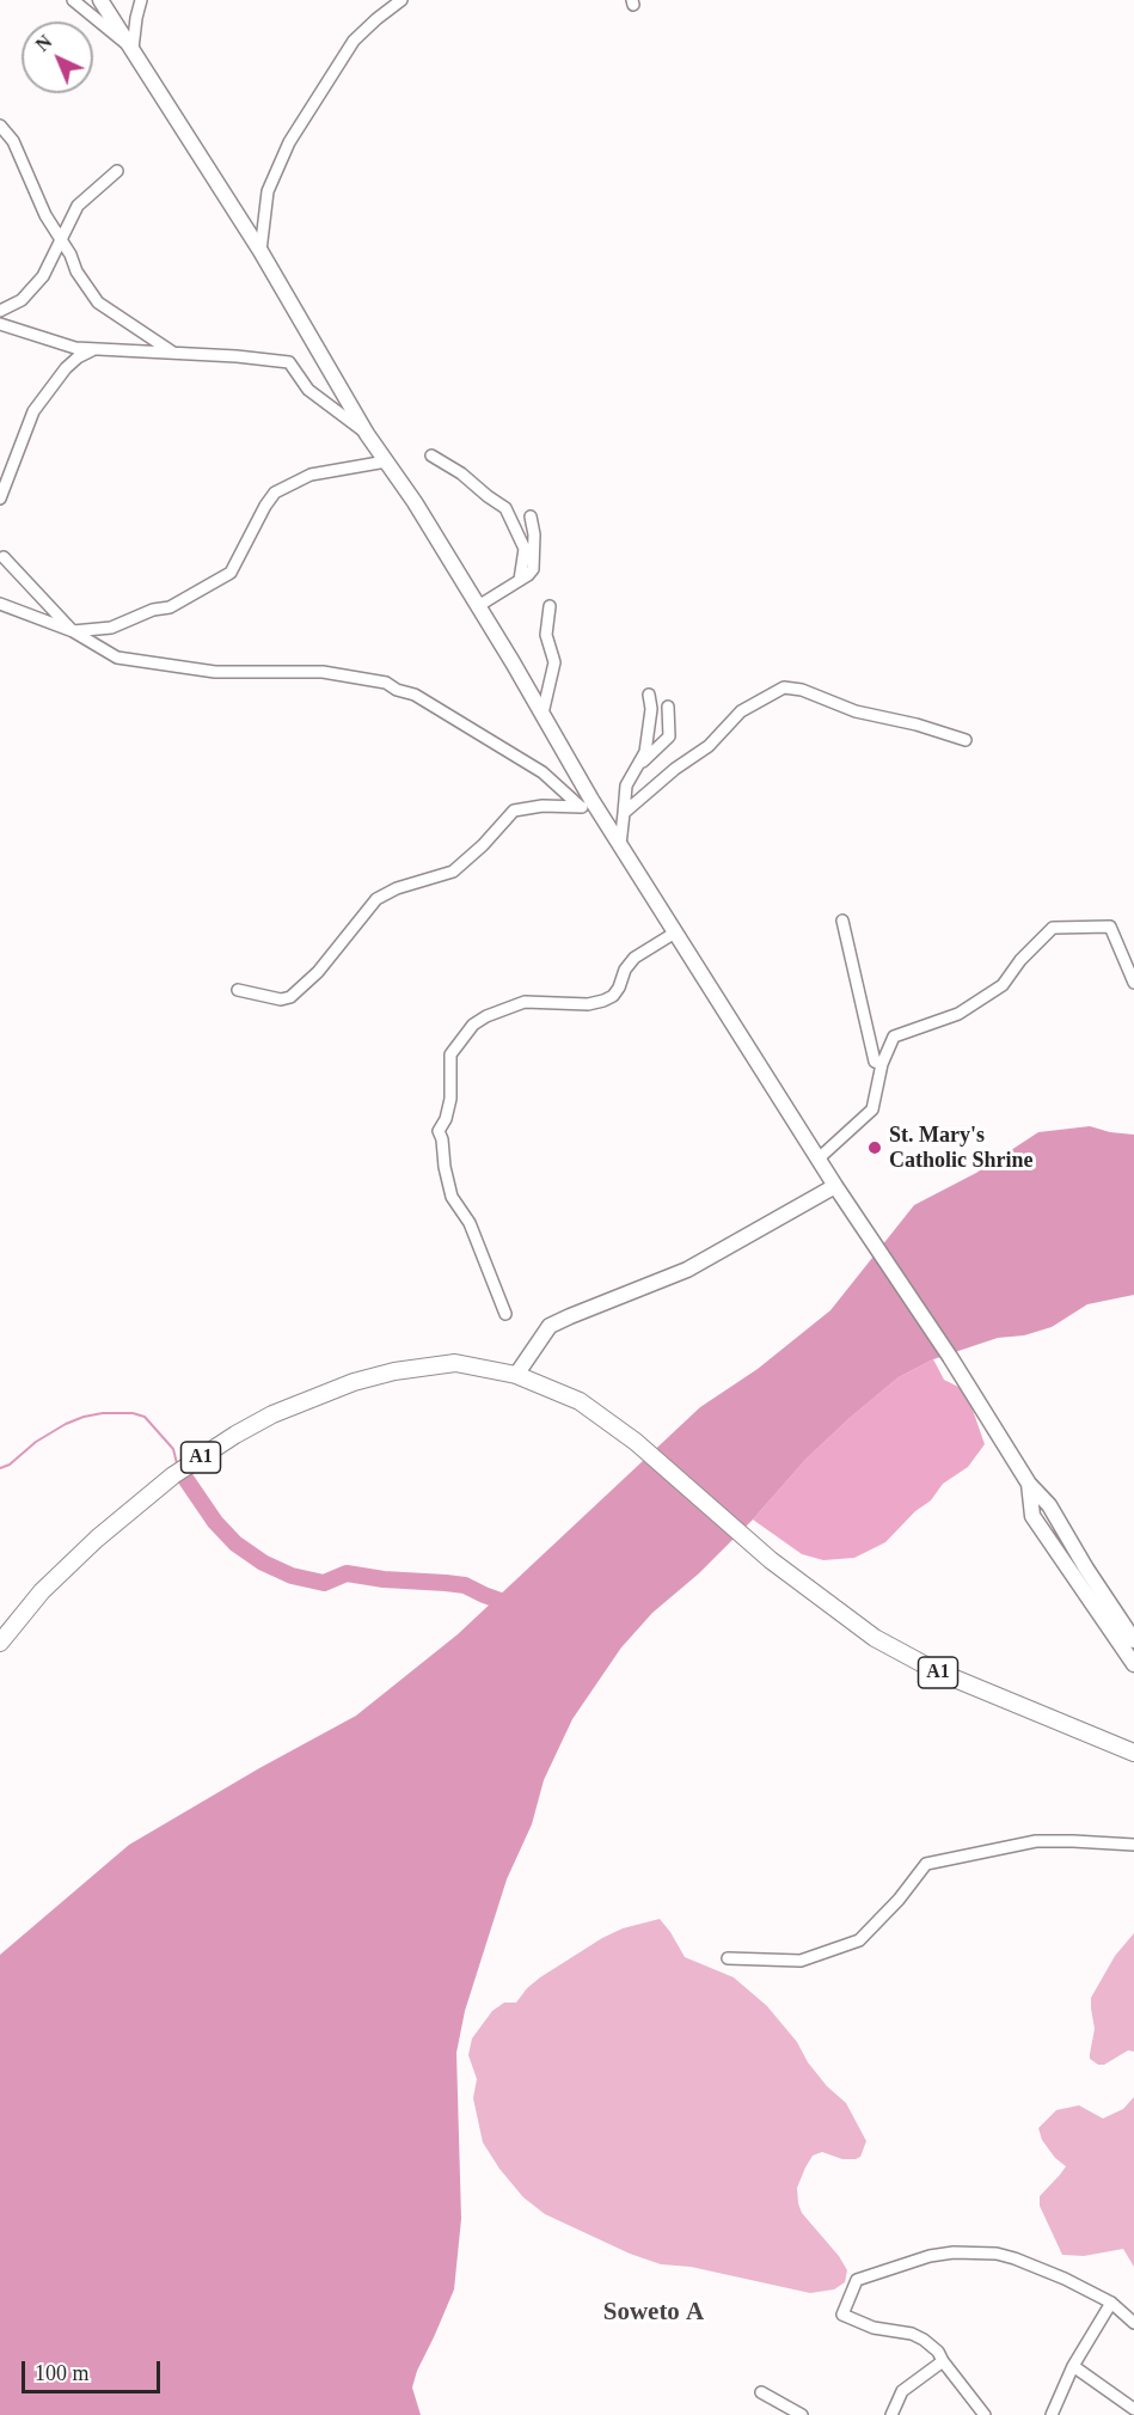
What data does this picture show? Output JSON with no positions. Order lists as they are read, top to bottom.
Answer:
{
  "streets": {
    "highway": ["A1"]
  },
  "districts": ["Soweto A"],
  "places": ["St. Mary's Catholic Shrine"],
  "scale_bar": "100 m",
  "north": "top left"
}
